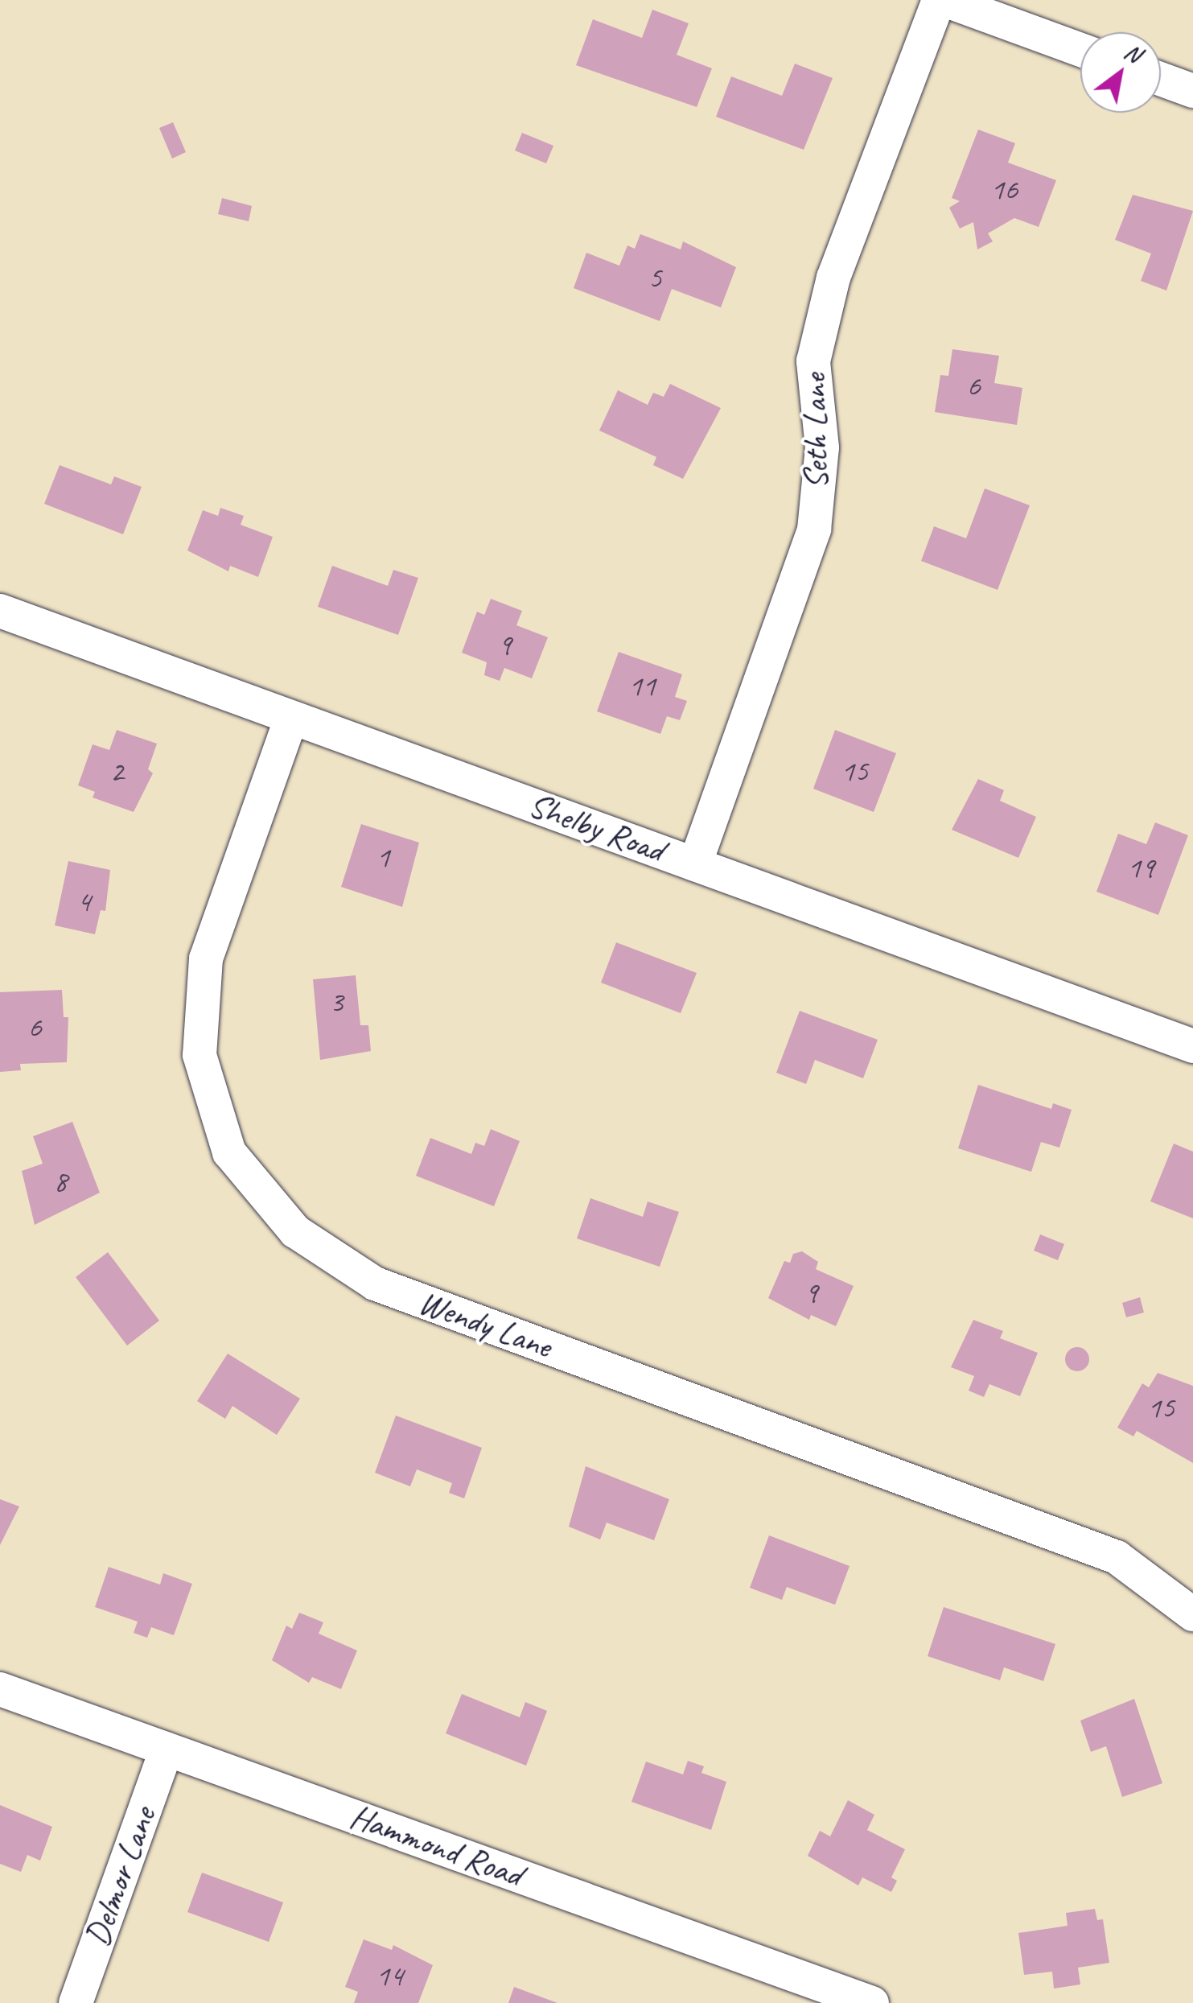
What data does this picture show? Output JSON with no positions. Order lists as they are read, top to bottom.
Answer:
{
  "streets": {
    "street": [
      "Seth Lane",
      "Shelby Road",
      "Wendy Lane",
      "Hammond Road",
      "Delmor Lane"
    ]
  },
  "crossings": [
    ["Seth Lane", "Shelby Road"],
    ["Shelby Road", "Wendy Lane"],
    ["Hammond Road", "Delmor Lane"]
  ],
  "house_numbers": [
    "16",
    "5",
    "6",
    "9",
    "11",
    "15",
    "2",
    "1",
    "19",
    "4",
    "3",
    "6",
    "8",
    "9",
    "15",
    "14"
  ],
  "north": "top right"
}
